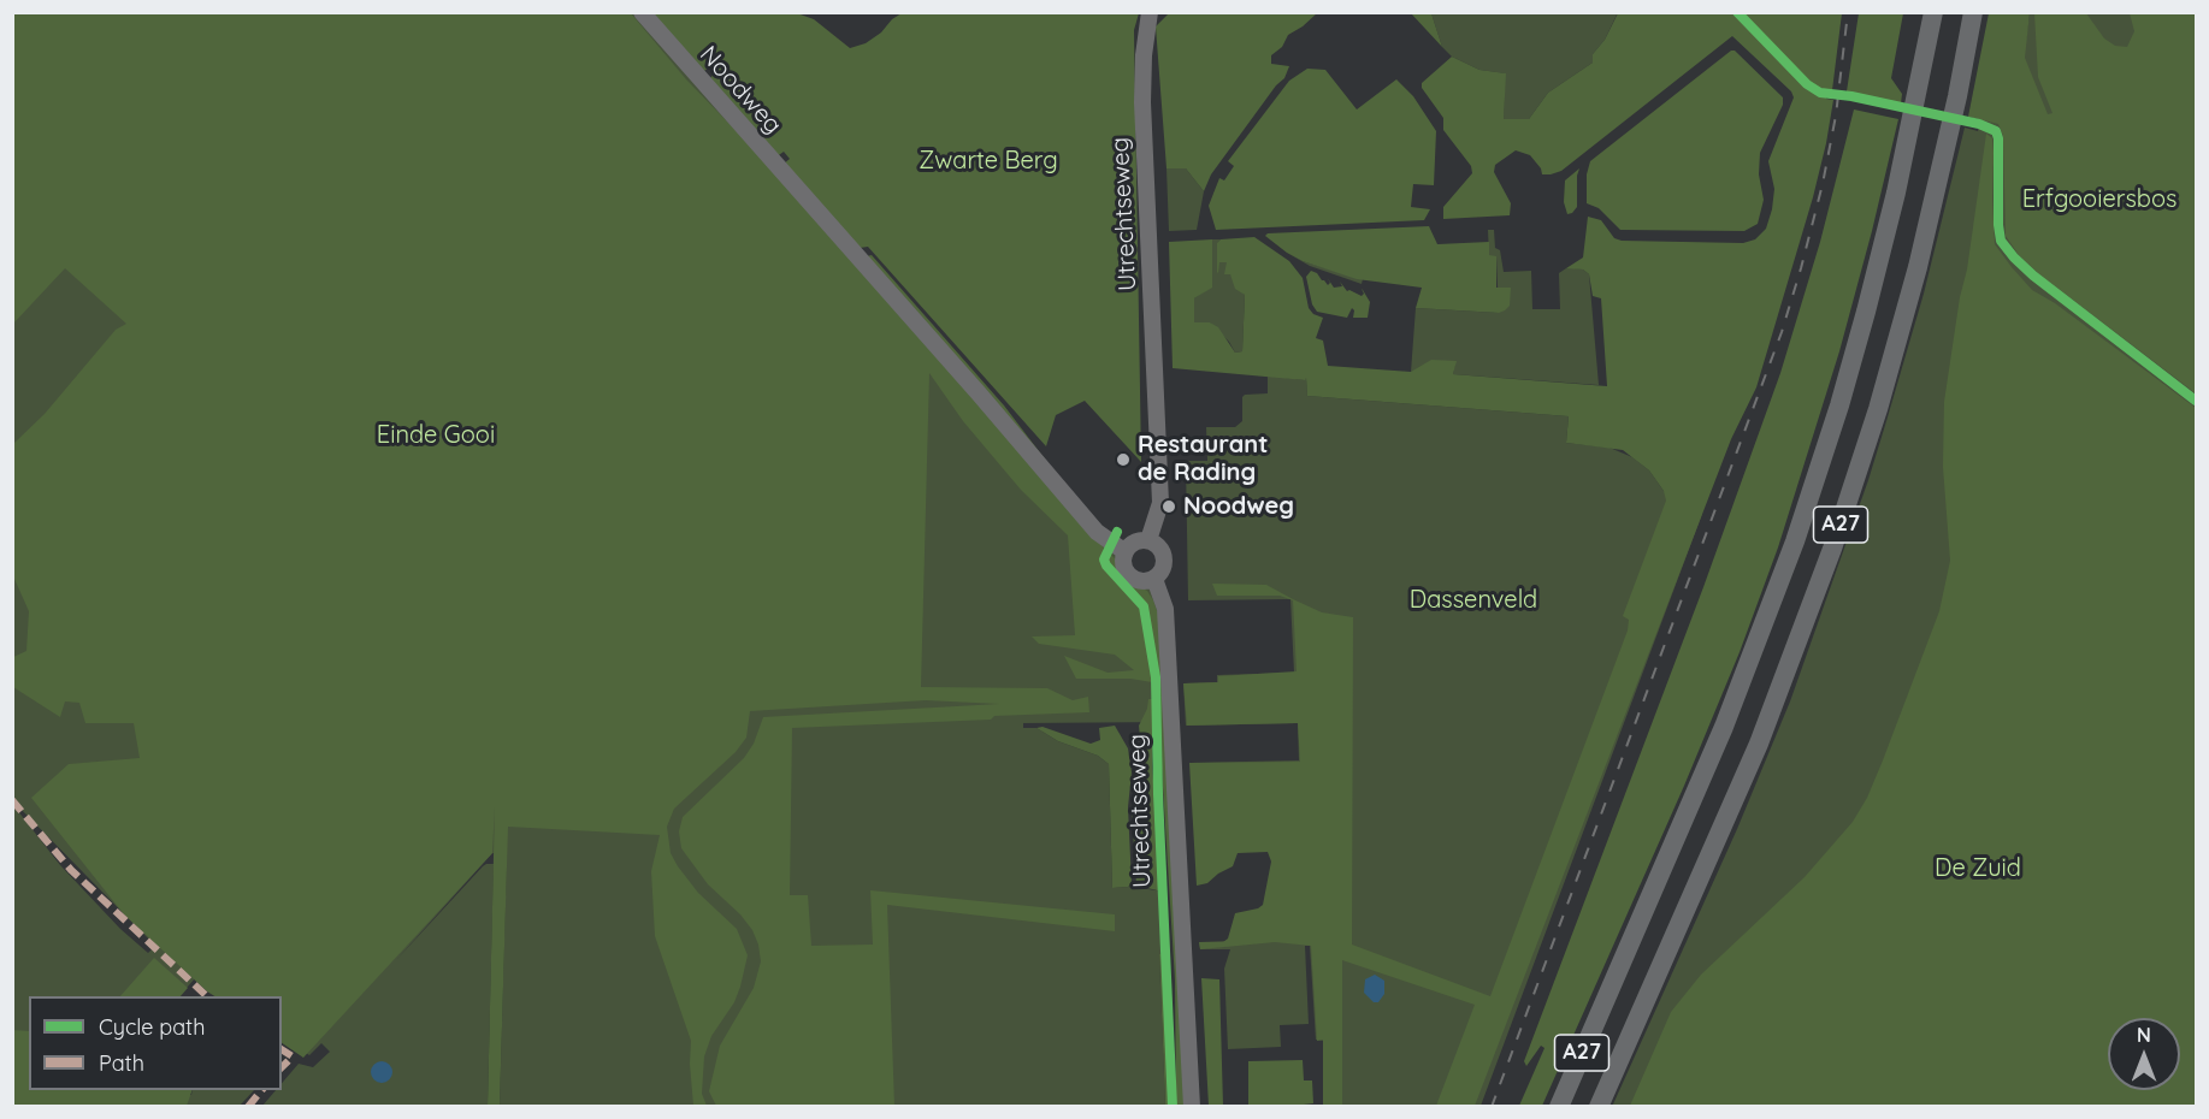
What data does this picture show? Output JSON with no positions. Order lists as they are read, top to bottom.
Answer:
{
  "streets": {
    "highway": ["A27"],
    "main road": ["Noodweg", "Utrechtseweg"]
  },
  "crossings": [
    ["Noodweg", "Utrechtseweg"]
  ],
  "parks": [
    "Zwarte Berg",
    "Erfgooiersbos",
    "Einde Gooi",
    "Dassenveld",
    "De Zuid"
  ],
  "places": ["Restaurant de Rading", "Noodweg"],
  "legend": ["Cycle path", "Path"],
  "north": "top"
}
